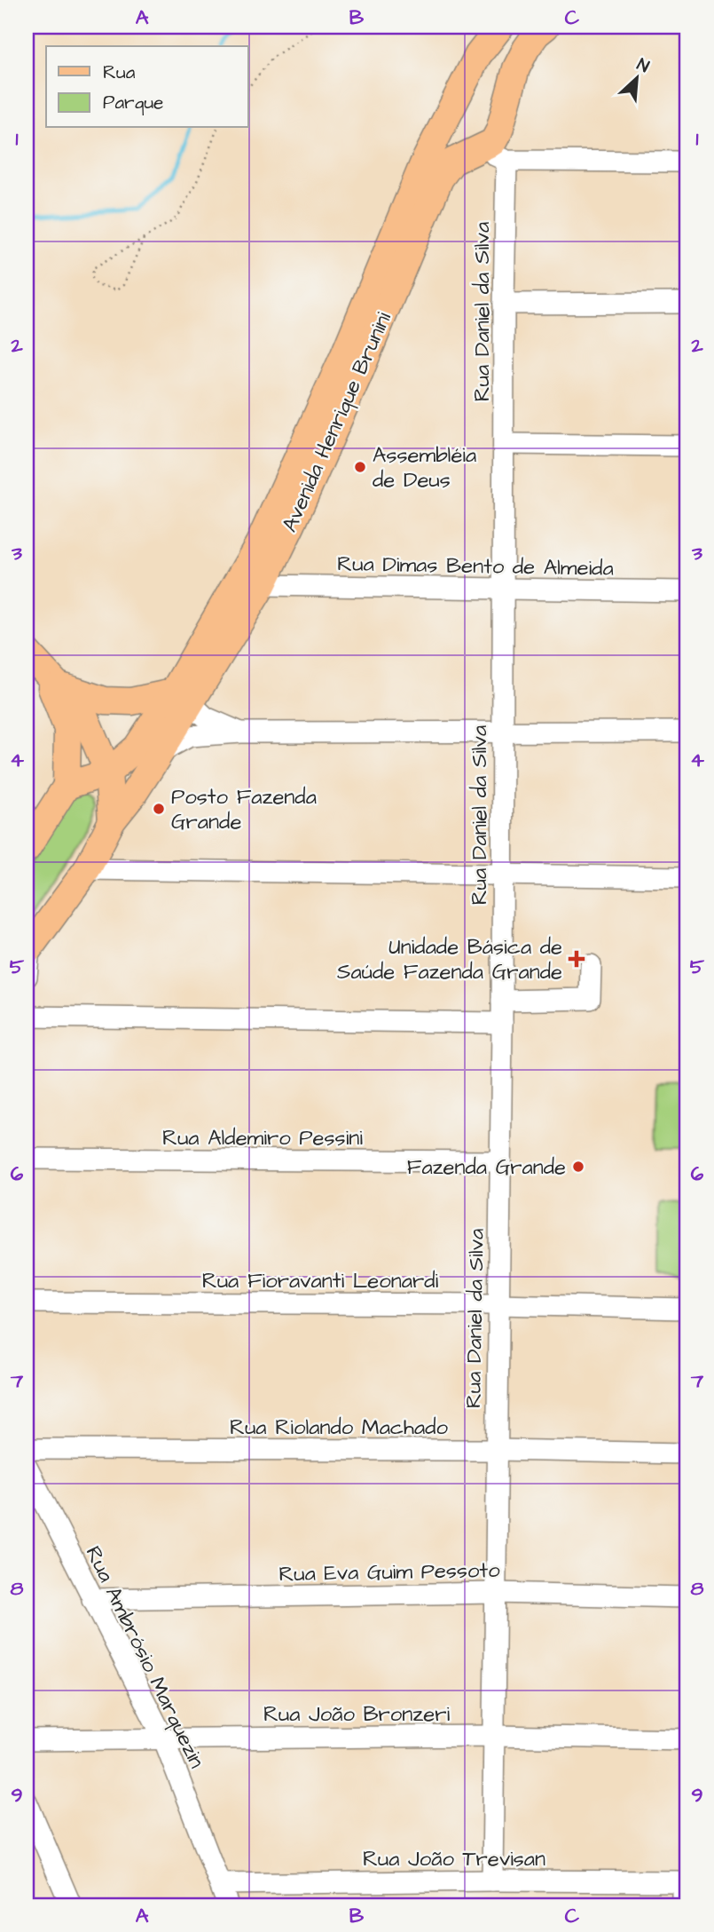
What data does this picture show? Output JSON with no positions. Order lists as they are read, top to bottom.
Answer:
{
  "streets": {
    "main road": ["Avenida Henrique Brunini"],
    "street": [
      "Rua Daniel da Silva",
      "Rua Dimas Bento de Almeida",
      "Rua Aldemiro Pessini",
      "Rua Fioravanti Leonardi",
      "Rua Riolando Machado",
      "Rua Eva Guim Pessoto",
      "Rua Ambrósio Marquezin",
      "Rua João Bronzeri",
      "Rua João Trevisan"
    ]
  },
  "crossings": [
    ["Rua Daniel da Silva", "Rua Dimas Bento de Almeida"],
    ["Rua Daniel da Silva", "Rua Aldemiro Pessini"],
    ["Rua Daniel da Silva", "Rua Fioravanti Leonardi"],
    ["Rua Daniel da Silva", "Rua Riolando Machado"],
    ["Rua Daniel da Silva", "Rua Eva Guim Pessoto"],
    ["Rua Daniel da Silva", "Rua João Bronzeri"],
    ["Rua Daniel da Silva", "Rua João Trevisan"],
    ["Avenida Henrique Brunini", "Rua Dimas Bento de Almeida"],
    ["Rua Eva Guim Pessoto", "Rua Ambrósio Marquezin"],
    ["Rua Ambrósio Marquezin", "Rua João Bronzeri"],
    ["Rua Ambrósio Marquezin", "Rua João Trevisan"]
  ],
  "places": {
    "other": ["Assembléia de Deus", "Posto Fazenda Grande", "Fazenda Grande"],
    "health": ["Unidade Básica de Saúde Fazenda Grande"]
  },
  "legend": ["Rua", "Parque"],
  "north": "top right",
  "grid": {
    "columns": ["A", "B", "C"],
    "rows": [
      "1",
      "2",
      "3",
      "4",
      "5",
      "6",
      "7",
      "8",
      "9"
    ]
  }
}
